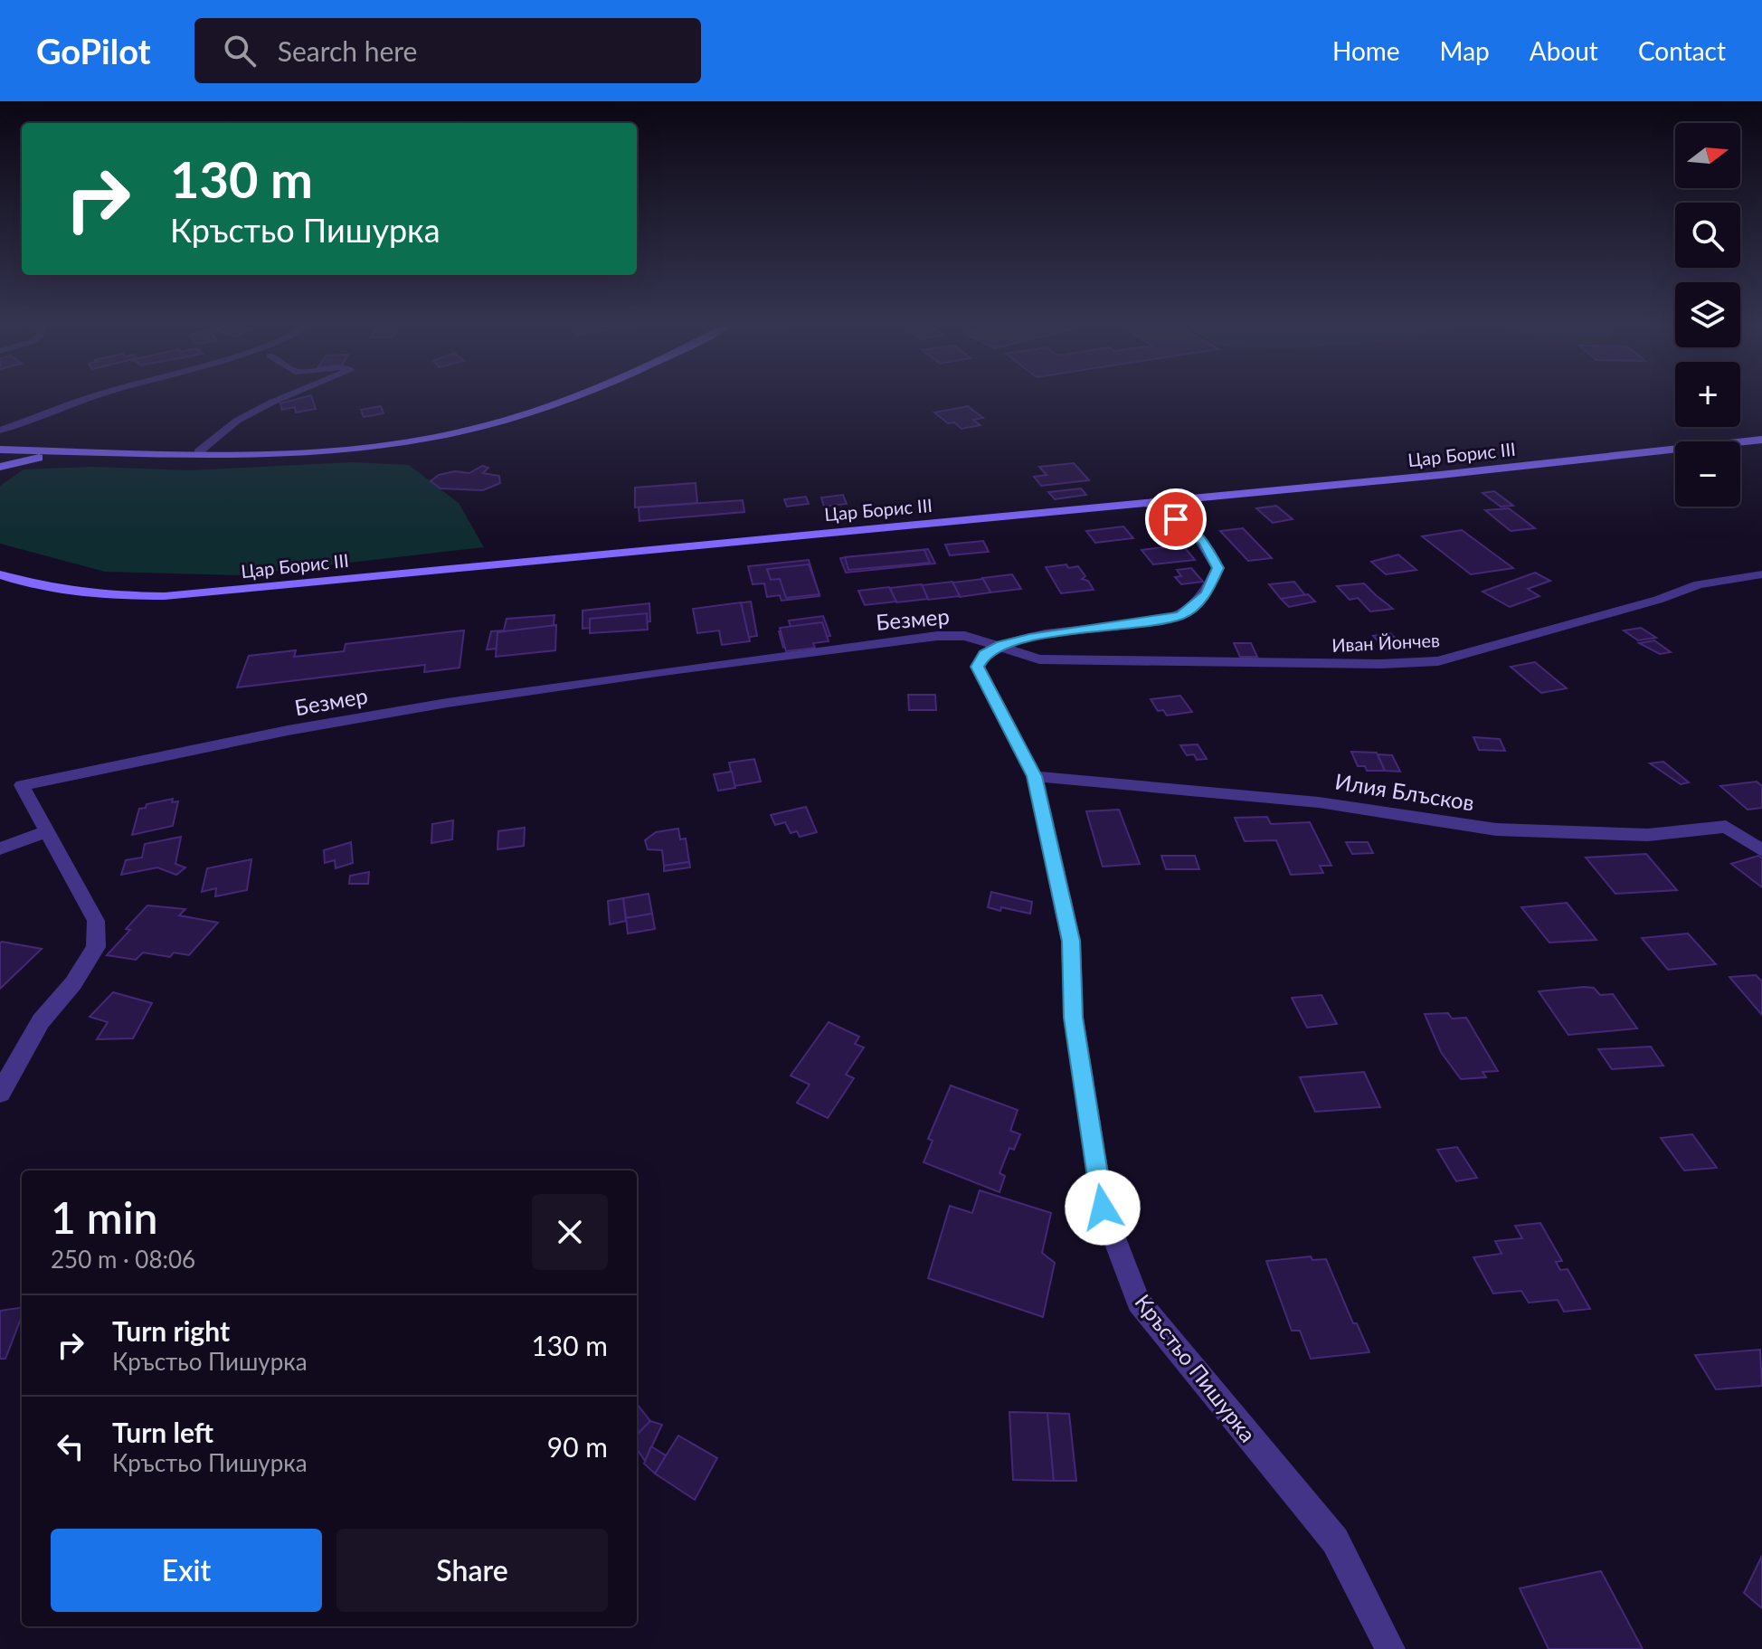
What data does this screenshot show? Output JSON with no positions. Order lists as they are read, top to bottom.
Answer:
{
  "streets": {
    "street": [
      "Цар Борис III",
      "Безмер",
      "Иван Йончев",
      "Илия Блъсков",
      "Кръстьо Пишурка"
    ]
  },
  "crossings": [
    ["Безмер", "Иван Йончев"],
    ["Безмер", "Кръстьо Пишурка"],
    ["Иван Йончев", "Кръстьо Пишурка"],
    ["Илия Блъсков", "Кръстьо Пишурка"]
  ],
  "north": "right",
  "page": {
    "header": "GoPilot",
    "search": "Search here",
    "nav": [
      "Home",
      "Map",
      "About",
      "Contact"
    ],
    "map_buttons": ["+", "−"],
    "turn": ["130 m", "Кръстьо Пишурка"],
    "heading": ["1 min", "250 m · 08:06"],
    "list": [
      {
        "name": "Turn right",
        "note": "Кръстьо Пишурка",
        "value": "130 m"
      },
      {
        "name": "Turn left",
        "note": "Кръстьо Пишурка",
        "value": "90 m"
      }
    ],
    "buttons": ["Exit", "Share"]
  }
}
